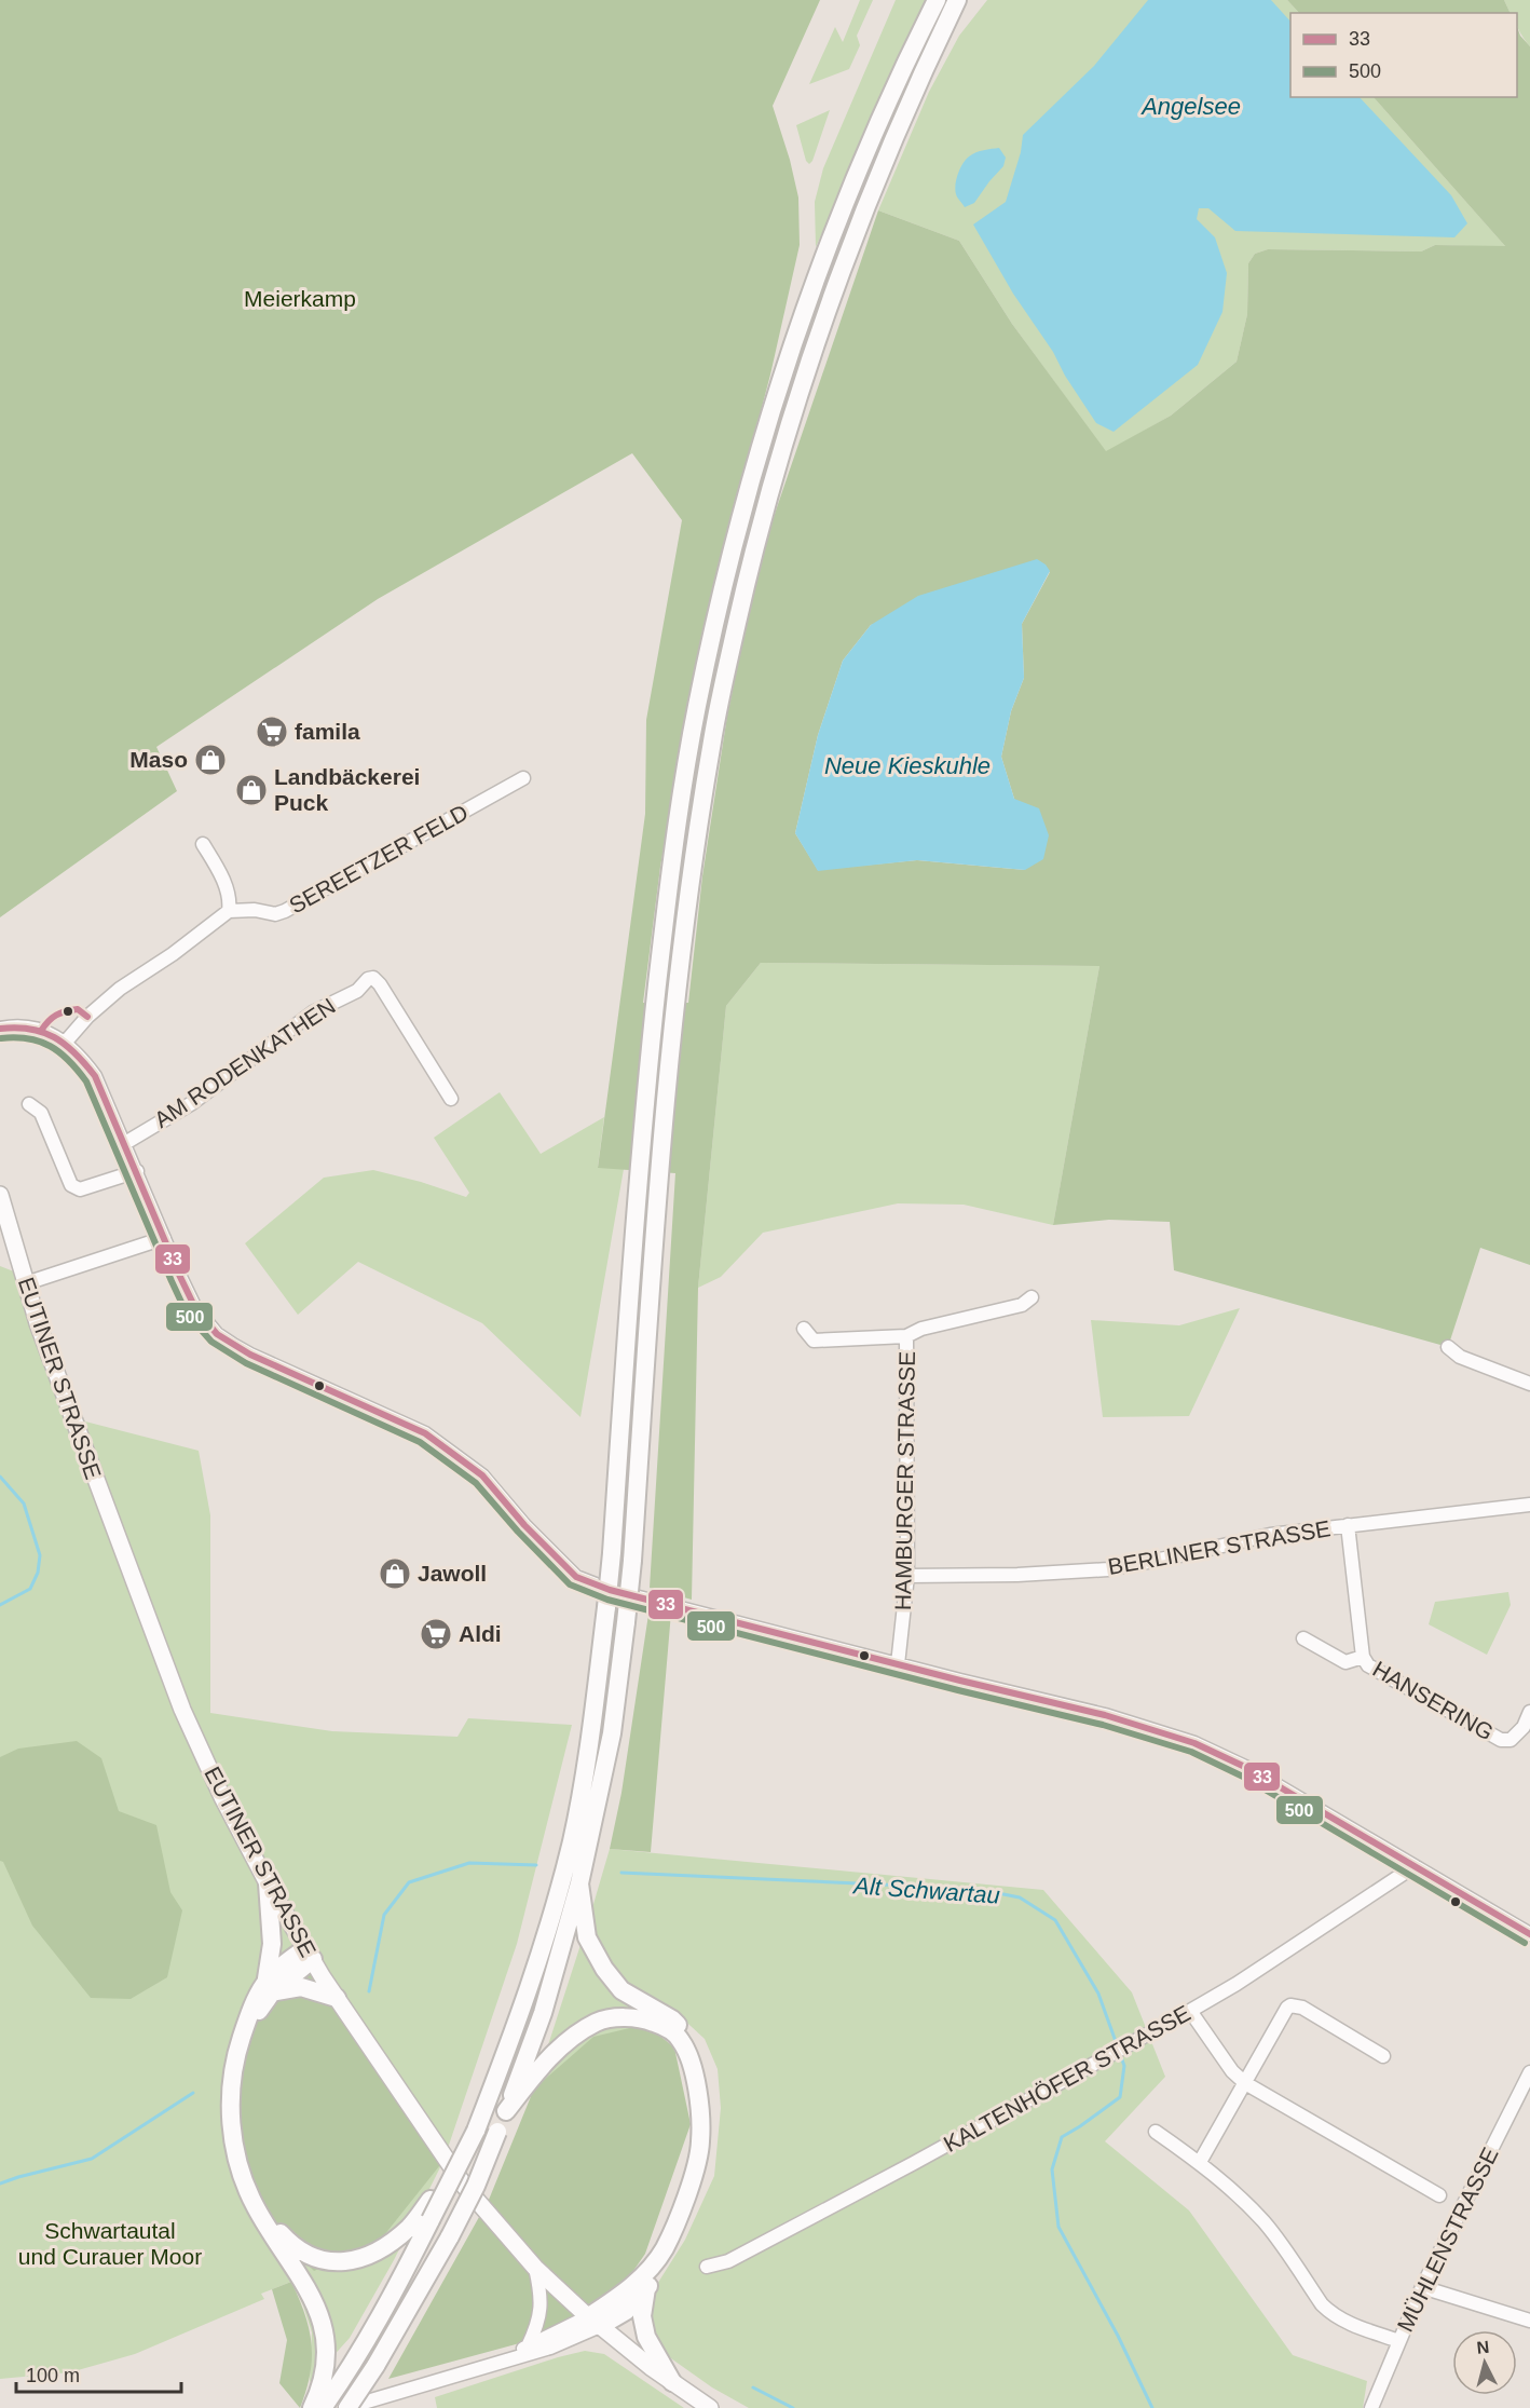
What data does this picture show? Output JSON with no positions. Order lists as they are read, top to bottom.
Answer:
{
  "streets": {
    "main road": ["EUTINER STRASSE"],
    "street": [
      "SEREETZER FELD",
      "AM RODENKATHEN",
      "HAMBURGER STRASSE",
      "BERLINER STRASSE",
      "HANSERING",
      "KALTENHÖFER STRASSE",
      "MÜHLENSTRASSE"
    ]
  },
  "crossings": [
    ["HAMBURGER STRASSE", "BERLINER STRASSE"],
    ["BERLINER STRASSE", "HANSERING"]
  ],
  "water": ["Angelsee", "Neue Kieskuhle", "Alt Schwartau"],
  "parks": ["Meierkamp", "Schwartautal und Curauer Moor"],
  "places": {
    "supermarket": ["famila", "Aldi"],
    "shop": ["Maso", "Landbäckerei Puck", "Jawoll"]
  },
  "lines": ["transit line 33", "transit line 500"],
  "legend": ["33", "500"],
  "scale_bar": "100 m",
  "north": "top"
}
